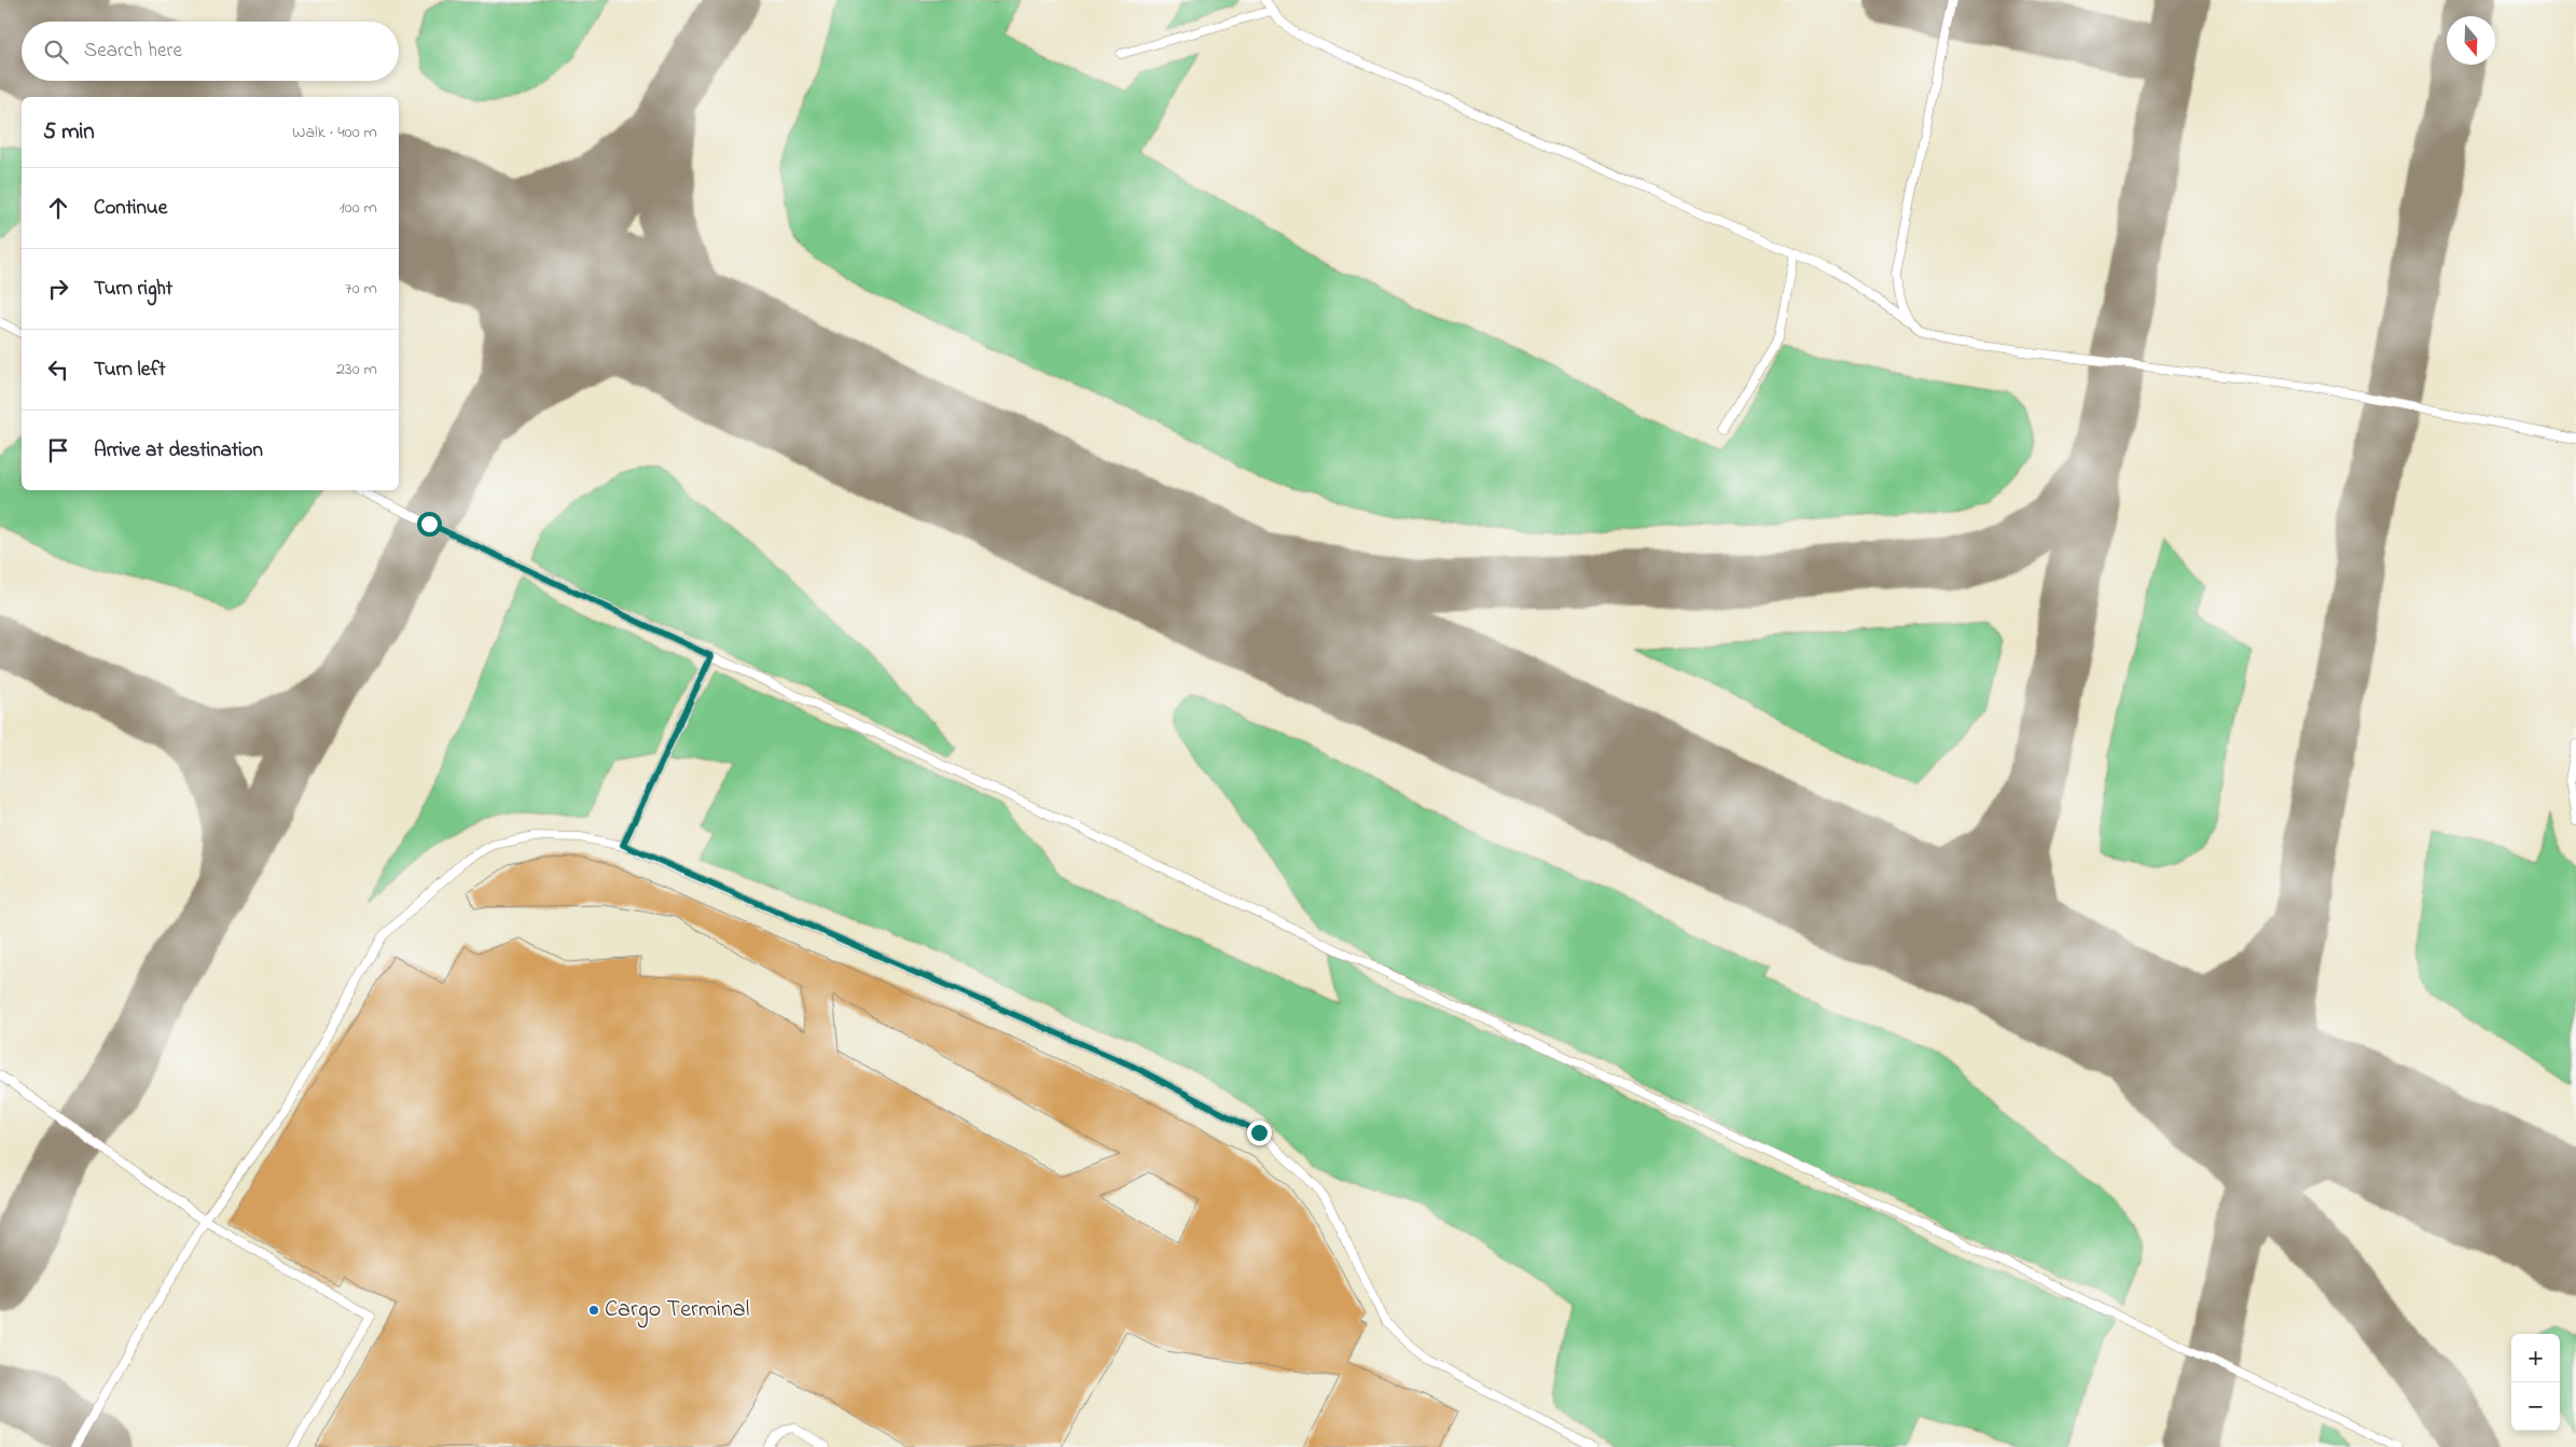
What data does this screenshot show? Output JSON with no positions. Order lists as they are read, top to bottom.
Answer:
{
  "places": ["Cargo Terminal"],
  "north": "bottom",
  "page": {
    "search": "Search here",
    "heading": ["5 min", "Walk · 400 m"],
    "list": [
      ["Continue", "100 m"],
      ["Turn right", "70 m"],
      ["Turn left", "230 m"],
      "Arrive at destination"
    ],
    "map_buttons": ["+", "−"]
  }
}
